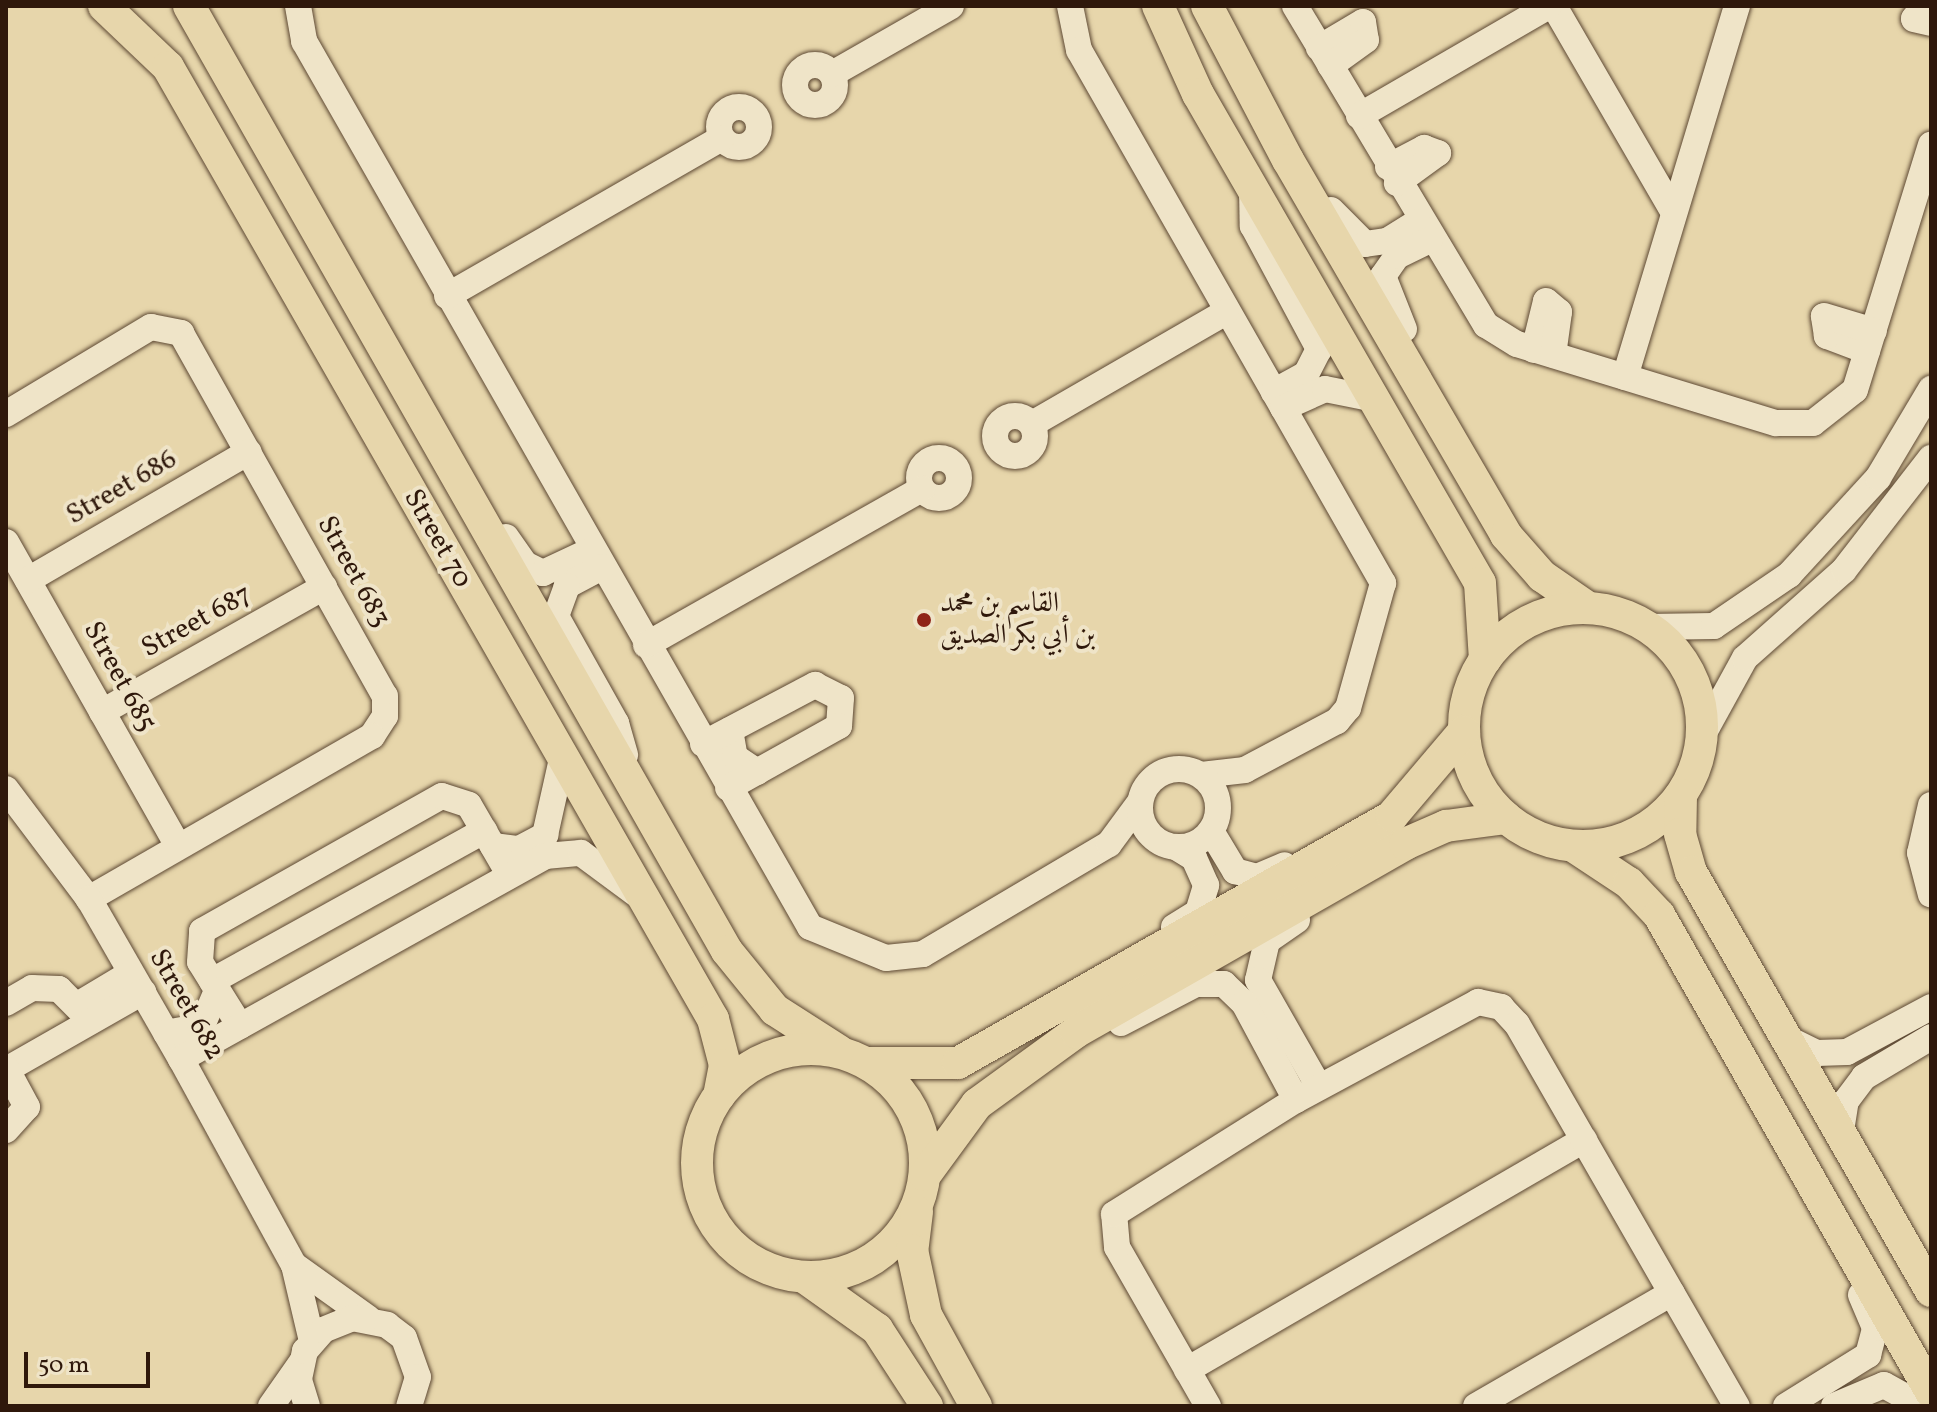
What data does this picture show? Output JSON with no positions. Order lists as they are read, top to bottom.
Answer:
{
  "streets": {
    "main road": ["Street 70"],
    "street": [
      "Street 686",
      "Street 683",
      "Street 687",
      "Street 685",
      "Street 682"
    ]
  },
  "crossings": [
    ["Street 686", "Street 683"],
    ["Street 686", "Street 685"],
    ["Street 683", "Street 687"],
    ["Street 683", "Street 685"],
    ["Street 683", "Street 682"],
    ["Street 687", "Street 685"]
  ],
  "places": ["القاسم بن محمد بن أبي بكر الصديق"],
  "scale_bar": "50 m"
}
